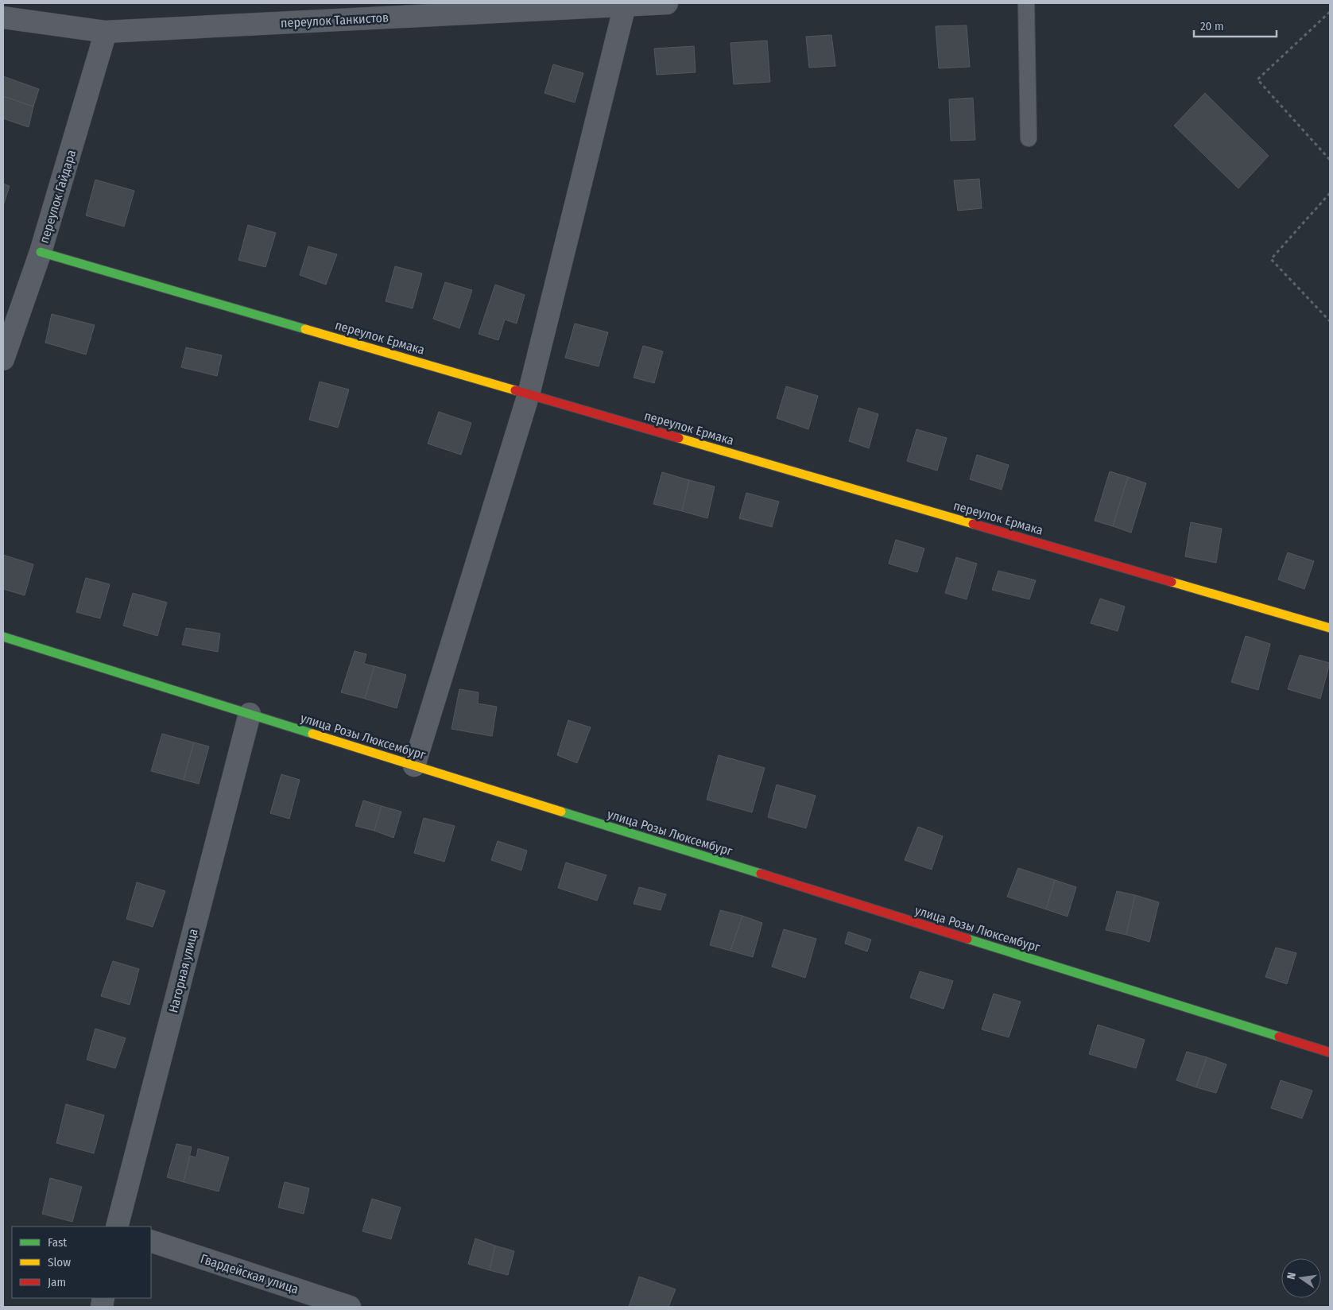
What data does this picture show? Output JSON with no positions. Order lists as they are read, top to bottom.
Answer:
{
  "streets": {
    "street": [
      "переулок Танкистов",
      "переулок Гайдара",
      "переулок Ермака",
      "улица Розы Люксембург",
      "Нагорная улица",
      "Гвардейская улица"
    ]
  },
  "crossings": [
    ["переулок Танкистов", "переулок Гайдара"],
    ["переулок Гайдара", "переулок Ермака"],
    ["улица Розы Люксембург", "Нагорная улица"]
  ],
  "legend": ["Fast", "Slow", "Jam"],
  "scale_bar": "20 m",
  "north": "left"
}
